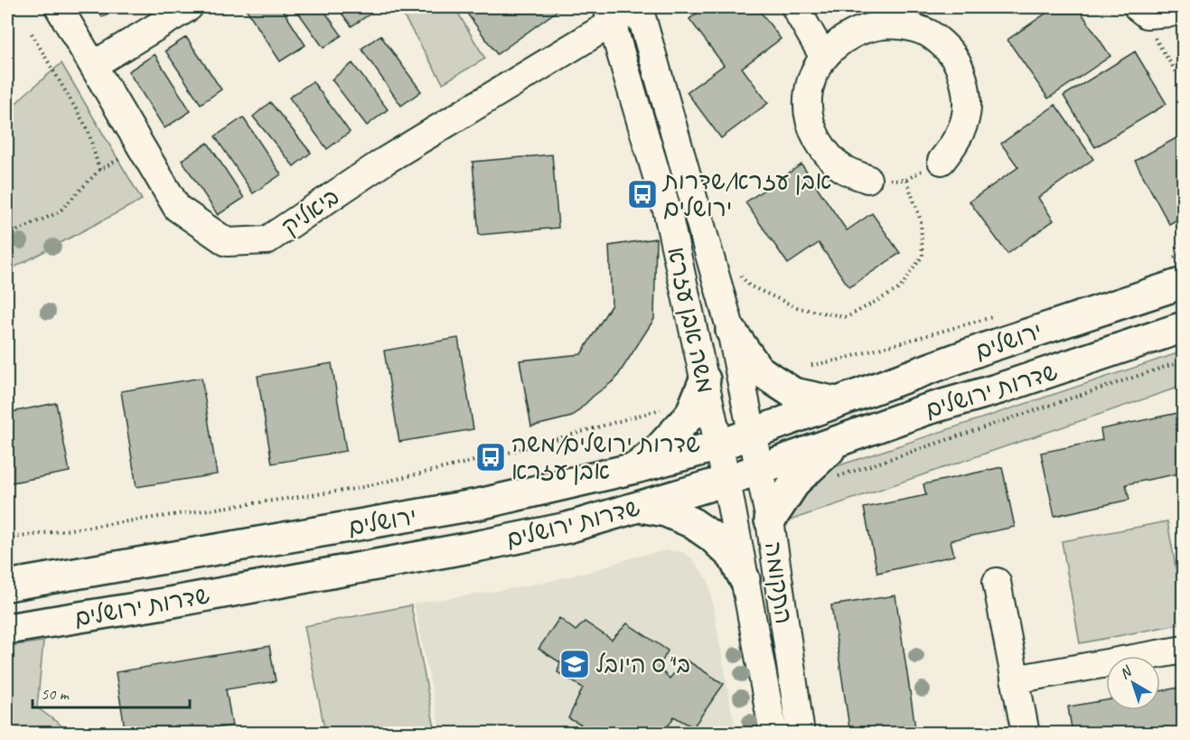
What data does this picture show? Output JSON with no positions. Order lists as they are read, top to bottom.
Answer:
{
  "streets": {
    "main road": ["ירושלים", "שדרות ירושלים"],
    "street": ["ביאליק", "משה אבן עזרא", "התקומה"]
  },
  "crossings": [
    ["ביאליק", "משה אבן עזרא"],
    ["משה אבן עזרא", "ירושלים"],
    ["משה אבן עזרא", "התקומה"],
    ["ירושלים", "התקומה"],
    ["שדרות ירושלים", "התקומה"]
  ],
  "places": {
    "bus stop": ["אבן עזרא/שדרות ירושלים", "שדרות ירושלים/משה אבן עזרא"],
    "school or university": ["בי\"ס היובל"]
  },
  "scale_bar": "50 m",
  "north": "top left"
}
